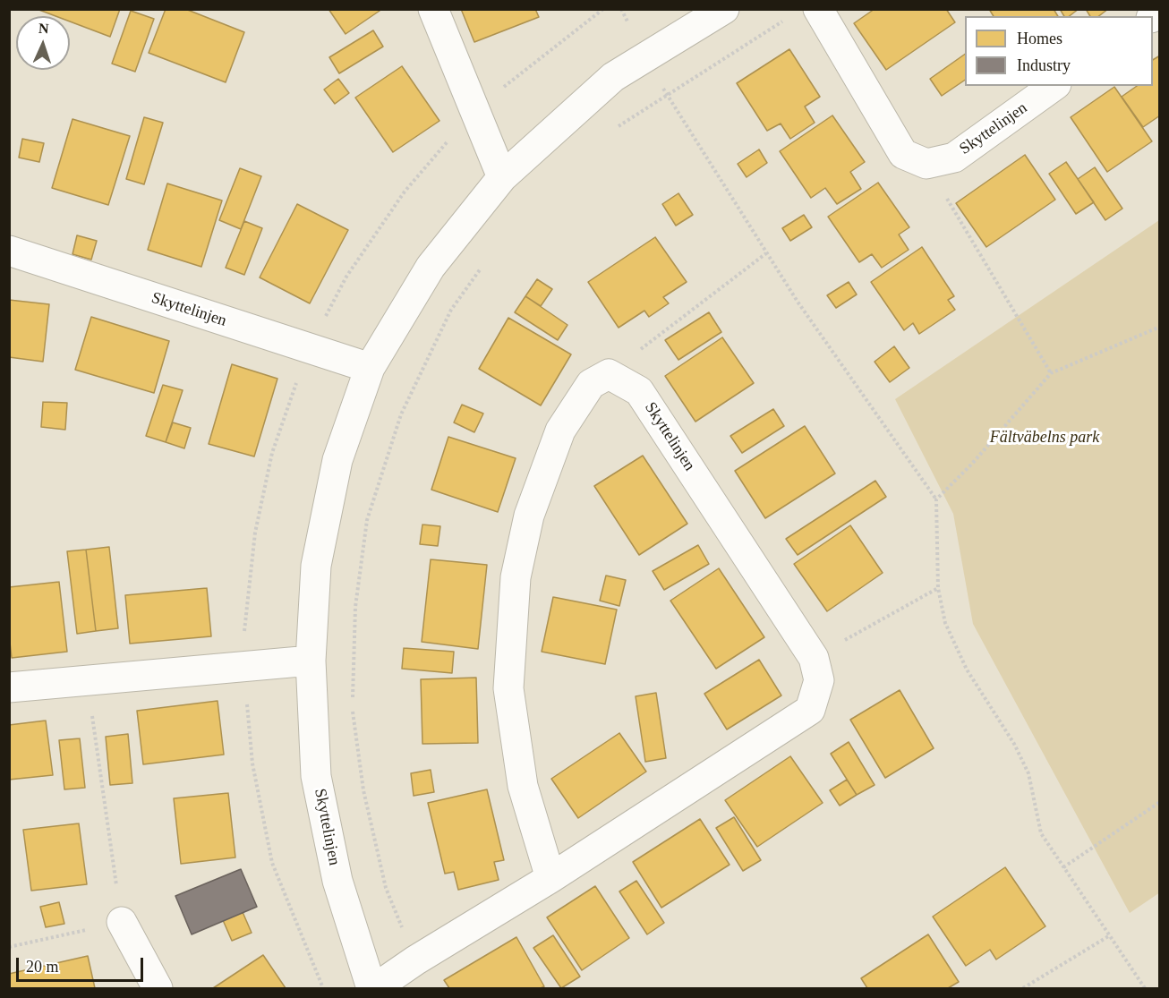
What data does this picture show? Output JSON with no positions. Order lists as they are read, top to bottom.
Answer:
{
  "streets": {
    "street": ["Skyttelinjen"]
  },
  "parks": ["Fältväbelns park"],
  "legend": ["Homes", "Industry"],
  "scale_bar": "20 m",
  "north": "top"
}
